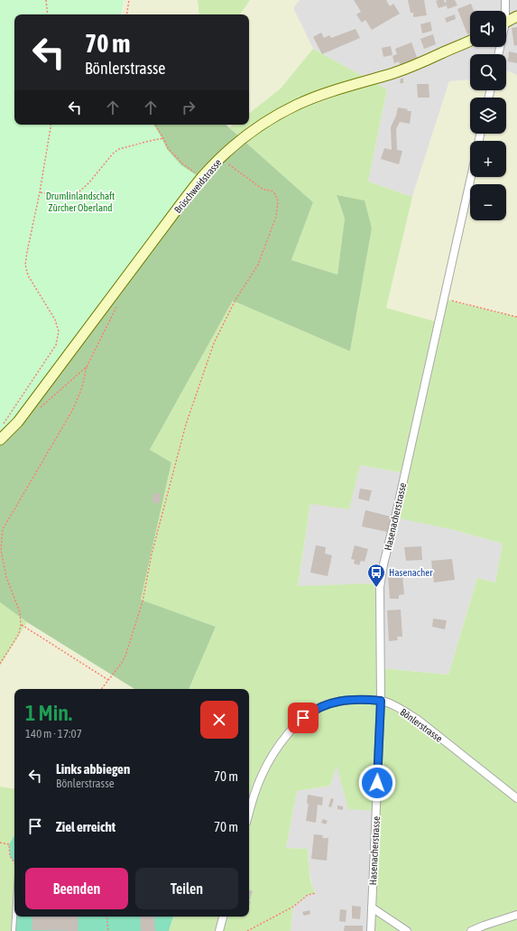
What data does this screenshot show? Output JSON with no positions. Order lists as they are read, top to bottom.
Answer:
{
  "streets": {
    "street": ["Brüschweidstrasse", "Hasenacherstrasse", "Bönlerstrasse"]
  },
  "crossings": [
    ["Hasenacherstrasse", "Bönlerstrasse"]
  ],
  "parks": ["Drumlinlandschaft Zürcher Oberland"],
  "places": {
    "bus stop": ["Hasenacher"]
  },
  "page": {
    "map_buttons": ["+", "−"],
    "turn": ["70 m", "Bönlerstrasse"],
    "heading": ["1 Min.", "140 m · 17:07"],
    "list": [
      {
        "name": "Links abbiegen",
        "note": "Bönlerstrasse",
        "value": "70 m"
      },
      {
        "name": "Ziel erreicht",
        "value": "70 m"
      }
    ],
    "buttons": ["Beenden", "Teilen"]
  }
}
